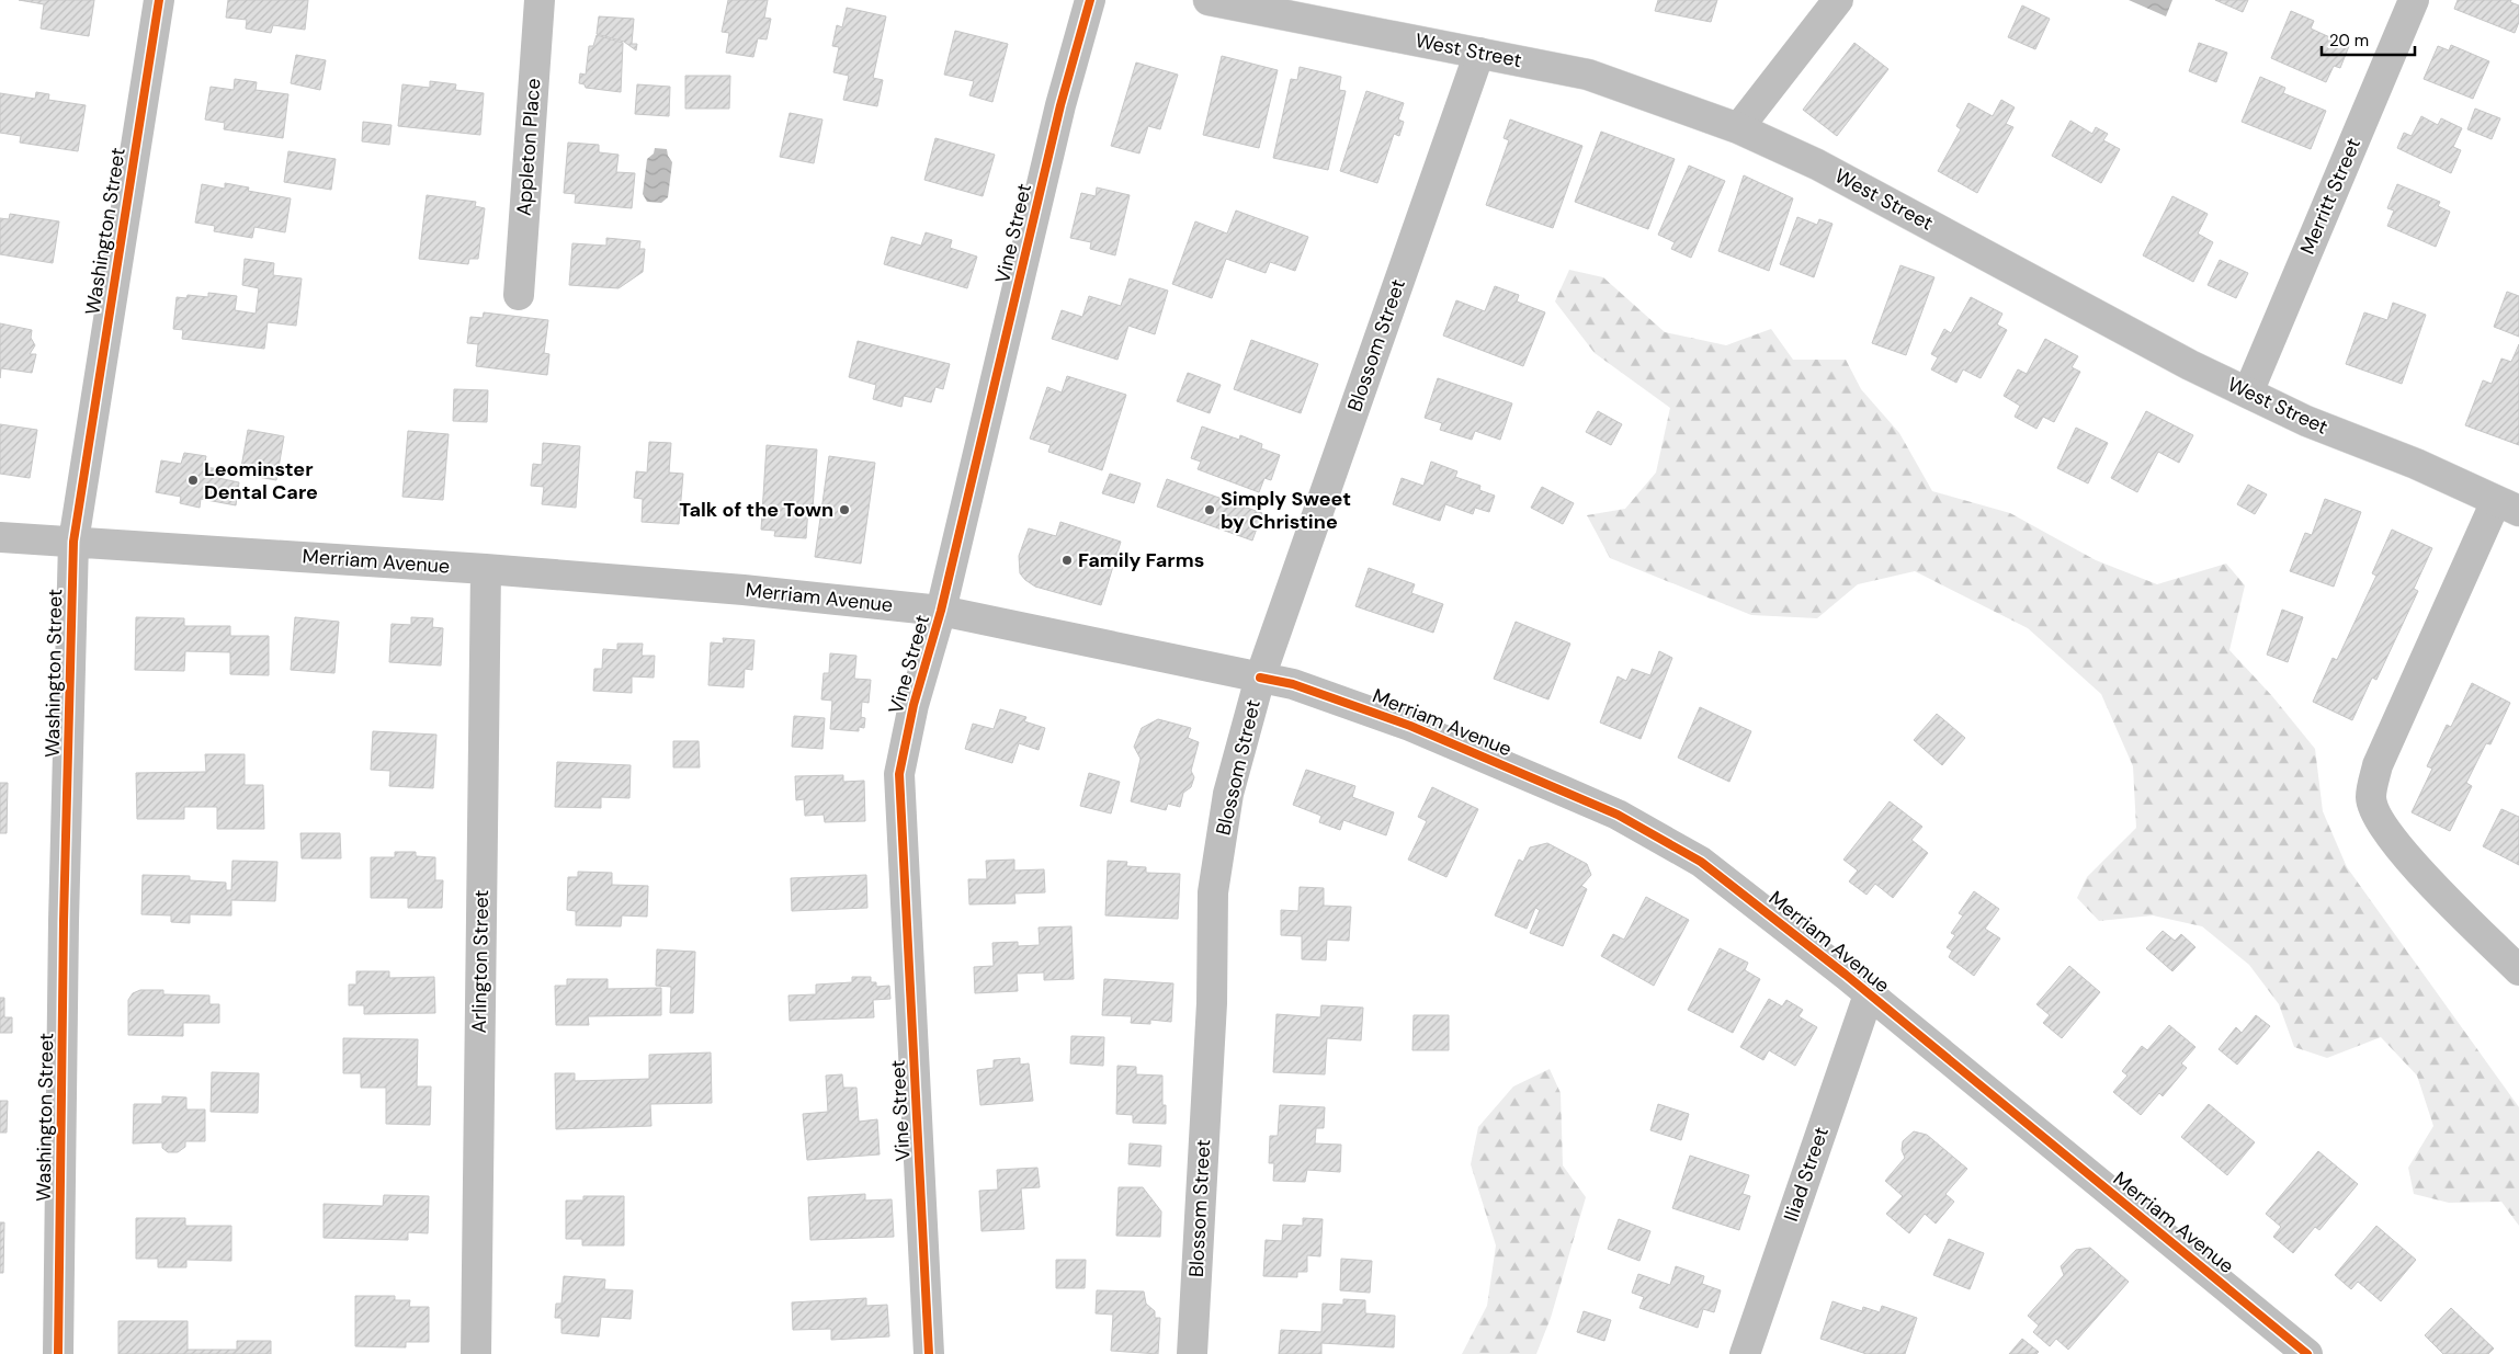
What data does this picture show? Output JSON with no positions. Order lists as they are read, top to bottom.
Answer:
{
  "streets": {
    "street": [
      "West Street",
      "Appleton Place",
      "Merritt Street",
      "Washington Street",
      "Vine Street",
      "Blossom Street",
      "Merriam Avenue",
      "Arlington Street",
      "Iliad Street"
    ]
  },
  "crossings": [
    ["West Street", "Merritt Street"],
    ["West Street", "Blossom Street"],
    ["Washington Street", "Merriam Avenue"],
    ["Vine Street", "Merriam Avenue"],
    ["Blossom Street", "Merriam Avenue"],
    ["Merriam Avenue", "Arlington Street"],
    ["Merriam Avenue", "Iliad Street"]
  ],
  "places": [
    "Leominster Dental Care",
    "Talk of the Town",
    "Simply Sweet by Christine",
    "Family Farms"
  ],
  "scale_bar": "20 m"
}
